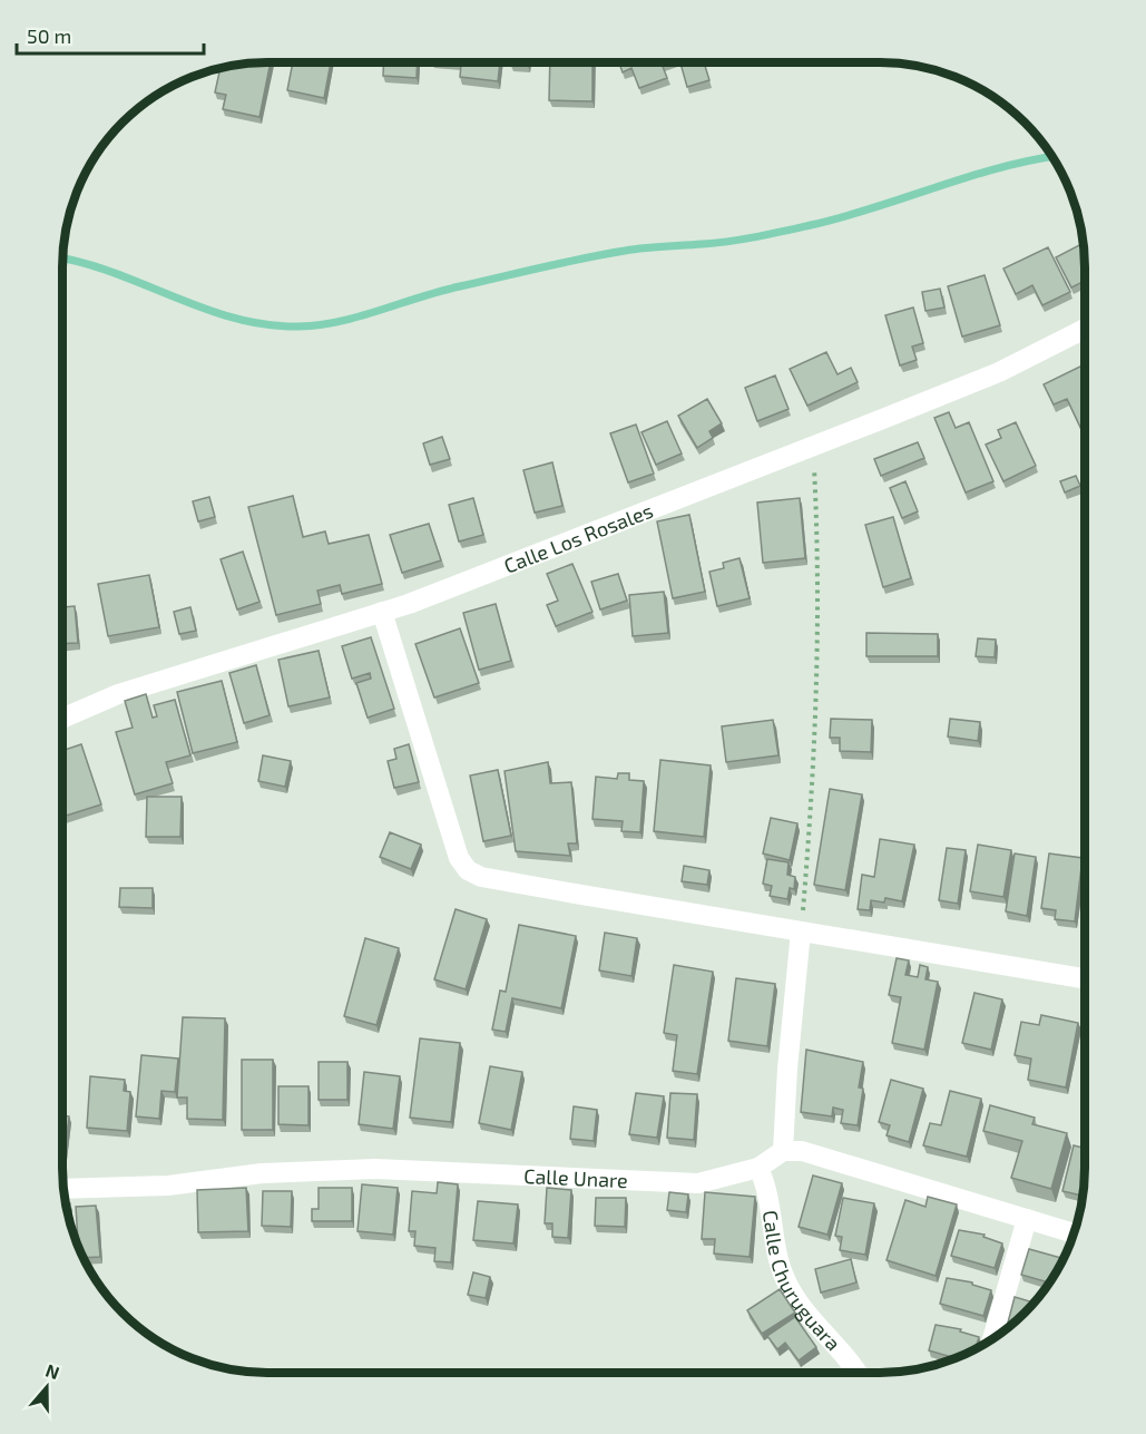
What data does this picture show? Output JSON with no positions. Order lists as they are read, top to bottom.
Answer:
{
  "streets": {
    "street": ["Calle Los Rosales", "Calle Unare", "Calle Churuguara"]
  },
  "crossings": [
    ["Calle Unare", "Calle Churuguara"]
  ],
  "scale_bar": "50 m",
  "north": "top"
}
